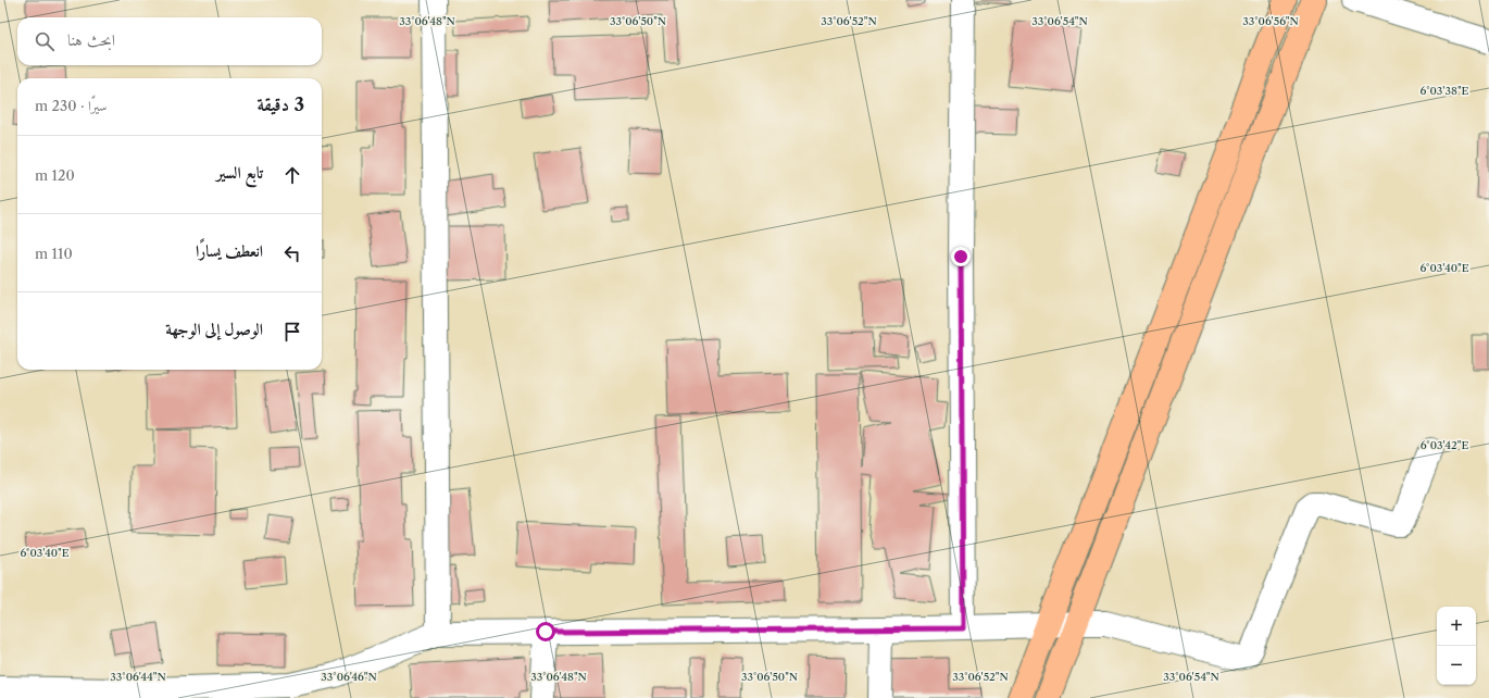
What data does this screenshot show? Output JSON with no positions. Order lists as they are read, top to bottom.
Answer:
{
  "page": {
    "search": "ابحث هنا",
    "heading": ["3 دقيقة", "سيرًا · 230 m"],
    "list": [
      ["تابع السير", "120 m"],
      ["انعطف يسارًا", "110 m"],
      "الوصول إلى الوجهة"
    ],
    "map_buttons": ["+", "−"]
  },
  "coordinates": [
    "33°06'48\"N",
    "33°06'50\"N",
    "33°06'52\"N",
    "33°06'54\"N",
    "33°06'56\"N",
    "6°03'38\"E",
    "6°03'40\"E",
    "6°03'42\"E",
    "33°06'44\"N",
    "33°06'46\"N"
  ]
}
